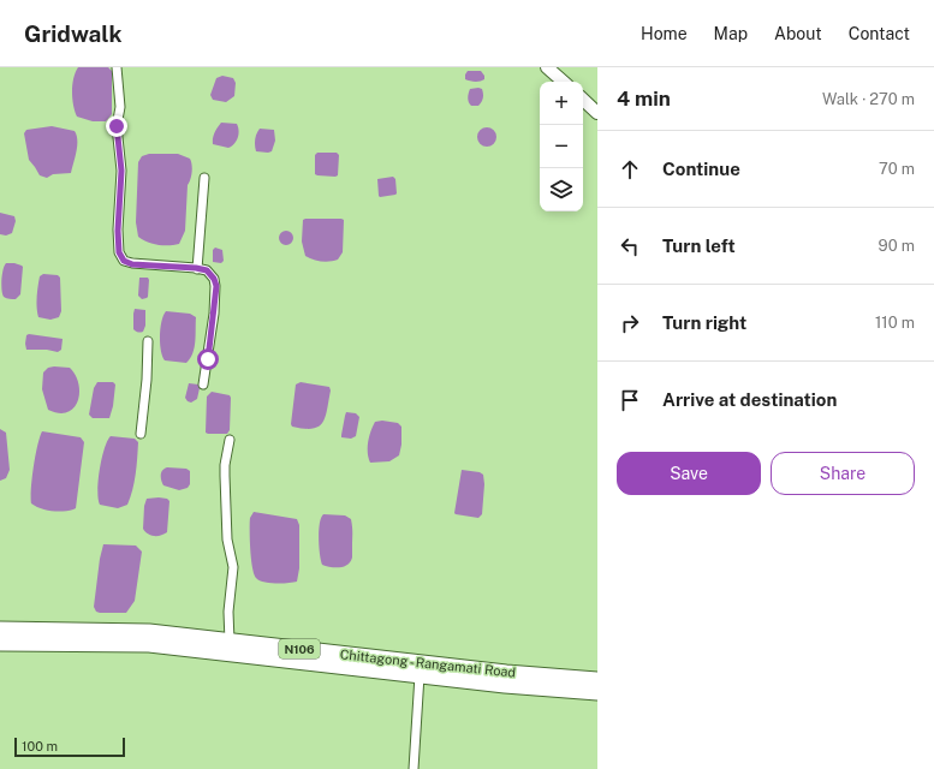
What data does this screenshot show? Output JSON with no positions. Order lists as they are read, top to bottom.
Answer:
{
  "streets": {
    "highway": ["N106", "Chittagong - Rangamati Road"]
  },
  "scale_bar": "100 m",
  "page": {
    "header": "Gridwalk",
    "nav": [
      "Home",
      "Map",
      "About",
      "Contact"
    ],
    "heading": ["4 min", "Walk · 270 m"],
    "map_buttons": ["+", "−"],
    "list": [
      ["Continue", "70 m"],
      ["Turn left", "90 m"],
      ["Turn right", "110 m"],
      "Arrive at destination"
    ],
    "buttons": ["Save", "Share"],
    "scale": "100 m"
  }
}
